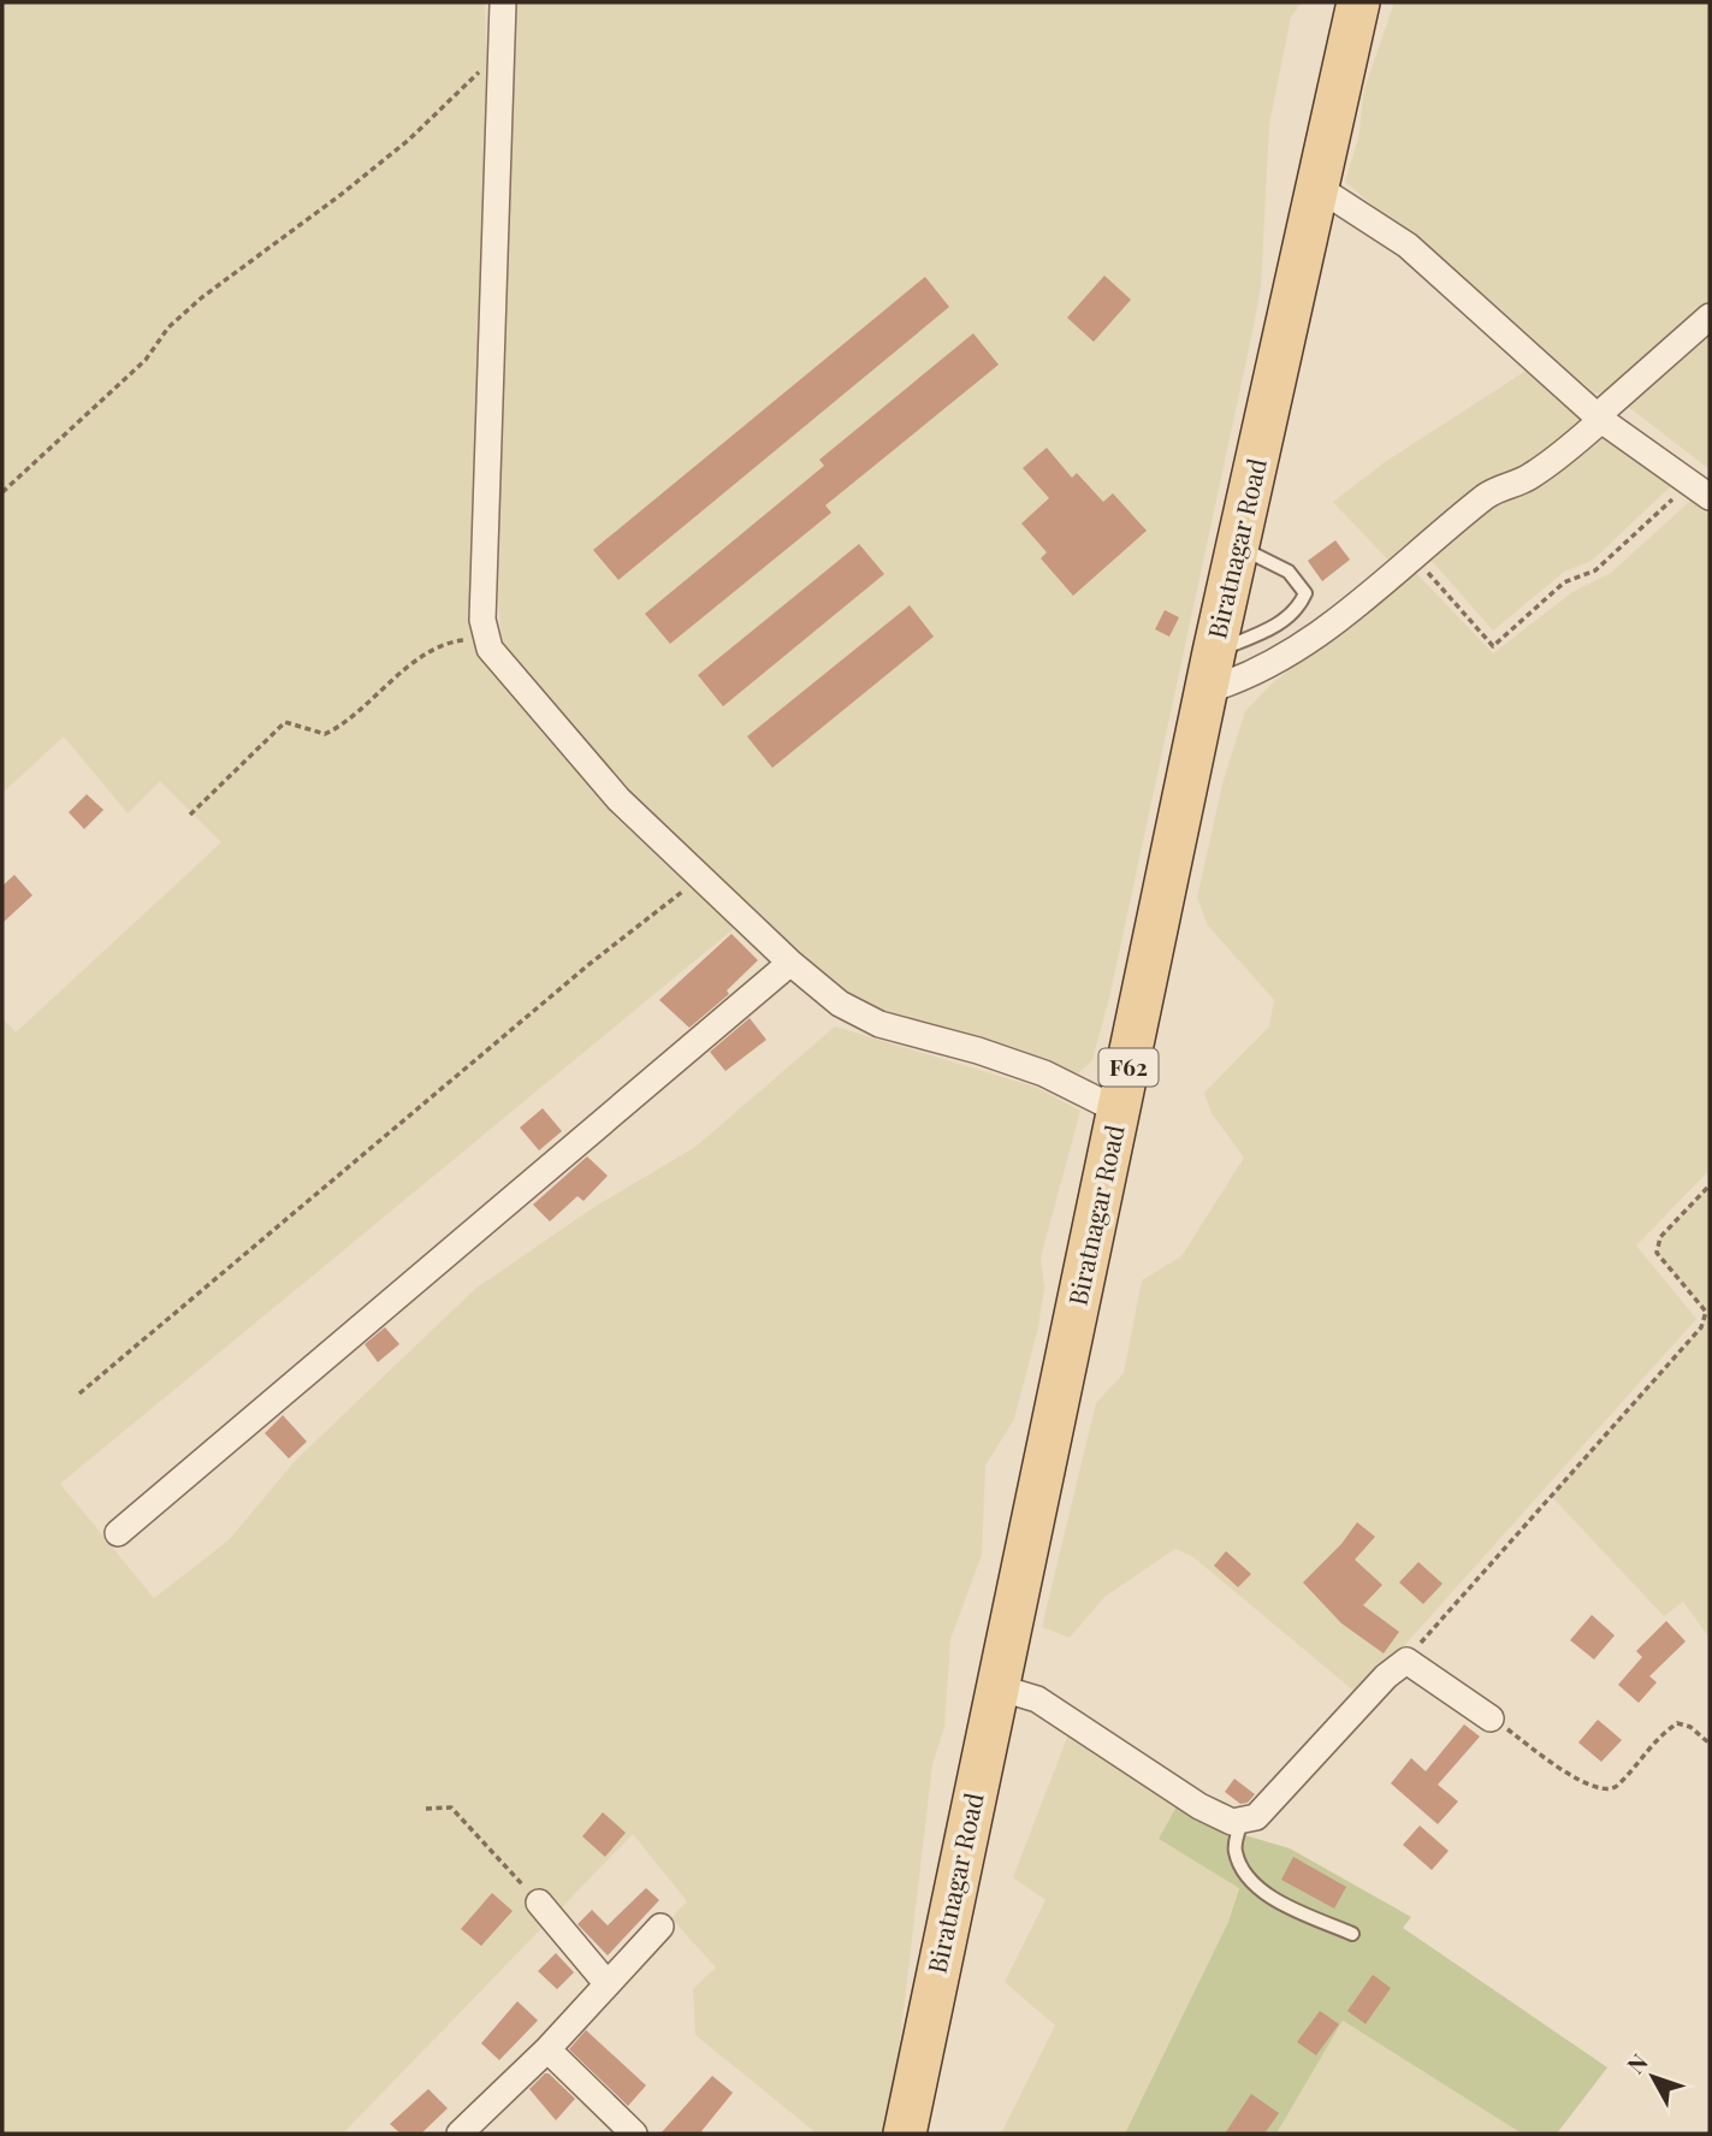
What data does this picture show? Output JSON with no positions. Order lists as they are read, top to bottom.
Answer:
{
  "streets": {
    "main road": ["Biratnagar Road", "F62"]
  },
  "north": "top left"
}
